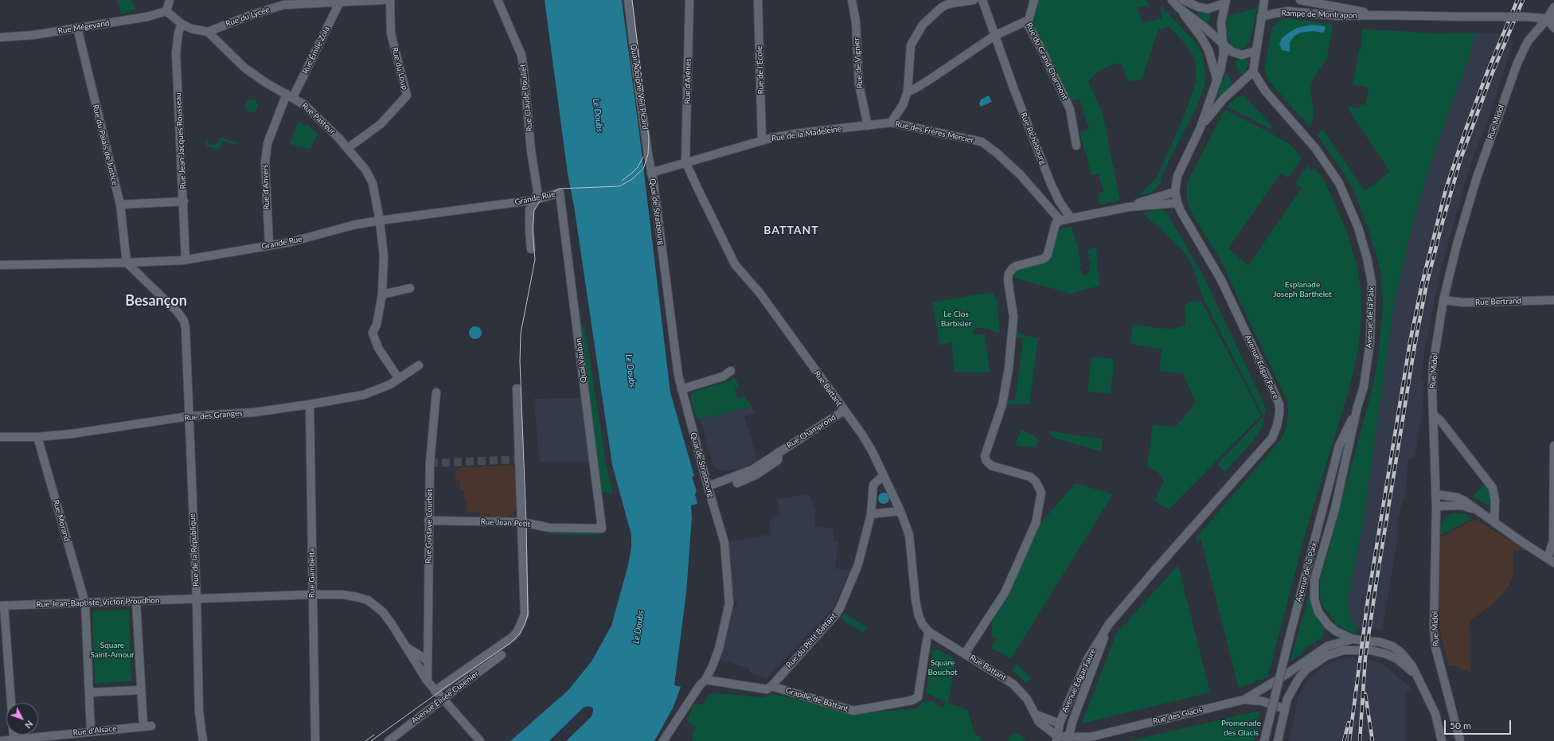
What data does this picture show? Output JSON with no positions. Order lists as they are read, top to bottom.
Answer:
{
  "streets": {
    "street": [
      "Rampe de Montrapon",
      "Rue du Lycée",
      "Rue Mégevand",
      "Rue Émile Zola",
      "Rue du Grand Charmont",
      "Rue de Vignier",
      "Rue du Loup",
      "Rue de l'École",
      "Rue d'Arènes",
      "Quai Adolphe Veil Picard",
      "Rue Claude Pouillet",
      "Rue Pasteur",
      "Rue Midol",
      "Rue des Frères Mercier",
      "Rue de la Madeleine",
      "Rue Richebourg",
      "Rue Jean-Jacques Rousseau",
      "Rue du Palais de Justice",
      "Rue d'Anvers",
      "Grande Rue",
      "Quai de Strasbourg",
      "Rue Bertrand",
      "Avenue de la Paix",
      "Quai Vauban",
      "Avenue Edgar Faure",
      "Rue Battant",
      "Rue des Granges",
      "Rue Champrond",
      "Rue Morand",
      "Rue Jean Petit",
      "Rue Gustave Courbet",
      "Rue de la République",
      "Rue Gambetta",
      "Rue Jean-Baptiste-Victor Proudhon",
      "Rue du Petit Battant",
      "Avenue Élisée Cusenier",
      "Grapille de Battant",
      "Rue des Glacis",
      "Rue d'Alsace"
    ]
  },
  "crossings": [
    ["Rampe de Montrapon", "Rue Midol"],
    ["Rue du Lycée", "Rue Émile Zola"],
    ["Rue du Lycée", "Rue Pasteur"],
    ["Rue Mégevand", "Rue du Palais de Justice"],
    ["Rue Émile Zola", "Rue Pasteur"],
    ["Rue Émile Zola", "Rue d'Anvers"],
    ["Rue du Grand Charmont", "Rue Richebourg"],
    ["Rue de Vignier", "Rue de la Madeleine"],
    ["Rue du Loup", "Rue Pasteur"],
    ["Rue de l'École", "Rue de la Madeleine"],
    ["Rue d'Arènes", "Rue de la Madeleine"],
    ["Rue d'Arènes", "Rue Battant"],
    ["Quai Adolphe Veil Picard", "Rue de la Madeleine"],
    ["Quai Adolphe Veil Picard", "Quai de Strasbourg"],
    ["Rue Claude Pouillet", "Grande Rue"],
    ["Rue Pasteur", "Rue d'Anvers"],
    ["Rue Pasteur", "Grande Rue"],
    ["Rue Pasteur", "Rue des Granges"],
    ["Rue Midol", "Rue Bertrand"],
    ["Rue des Frères Mercier", "Rue de la Madeleine"],
    ["Rue de la Madeleine", "Quai de Strasbourg"],
    ["Rue de la Madeleine", "Rue Battant"],
    ["Rue Jean-Jacques Rousseau", "Grande Rue"],
    ["Rue du Palais de Justice", "Grande Rue"],
    ["Rue du Palais de Justice", "Rue de la République"],
    ["Rue d'Anvers", "Grande Rue"],
    ["Grande Rue", "Quai Vauban"],
    ["Grande Rue", "Rue de la République"],
    ["Quai de Strasbourg", "Rue Champrond"],
    ["Quai Vauban", "Rue Jean Petit"],
    ["Avenue Edgar Faure", "Rue Battant"],
    ["Avenue Edgar Faure", "Rue des Glacis"],
    ["Rue Battant", "Rue Champrond"],
    ["Rue Battant", "Rue du Petit Battant"],
    ["Rue Battant", "Grapille de Battant"],
    ["Rue Battant", "Rue des Glacis"],
    ["Rue des Granges", "Rue Morand"],
    ["Rue des Granges", "Rue de la République"],
    ["Rue des Granges", "Rue Gambetta"],
    ["Rue Morand", "Rue Jean-Baptiste-Victor Proudhon"],
    ["Rue Morand", "Rue d'Alsace"],
    ["Rue Jean Petit", "Rue Gustave Courbet"],
    ["Rue Gustave Courbet", "Rue Jean-Baptiste-Victor Proudhon"],
    ["Rue de la République", "Rue Jean-Baptiste-Victor Proudhon"],
    ["Rue Gambetta", "Rue Jean-Baptiste-Victor Proudhon"],
    ["Rue Jean-Baptiste-Victor Proudhon", "Avenue Élisée Cusenier"],
    ["Rue du Petit Battant", "Grapille de Battant"]
  ],
  "districts": ["BATTANT", "Besançon"],
  "water": ["Le Doubs"],
  "parks": [
    "Esplanade Joseph Barthelet",
    "Le Clos Barbisier",
    "Square Saint-Amour",
    "Square Bouchot",
    "Promenade des Glacis"
  ],
  "scale_bar": "50 m",
  "north": "bottom right"
}
